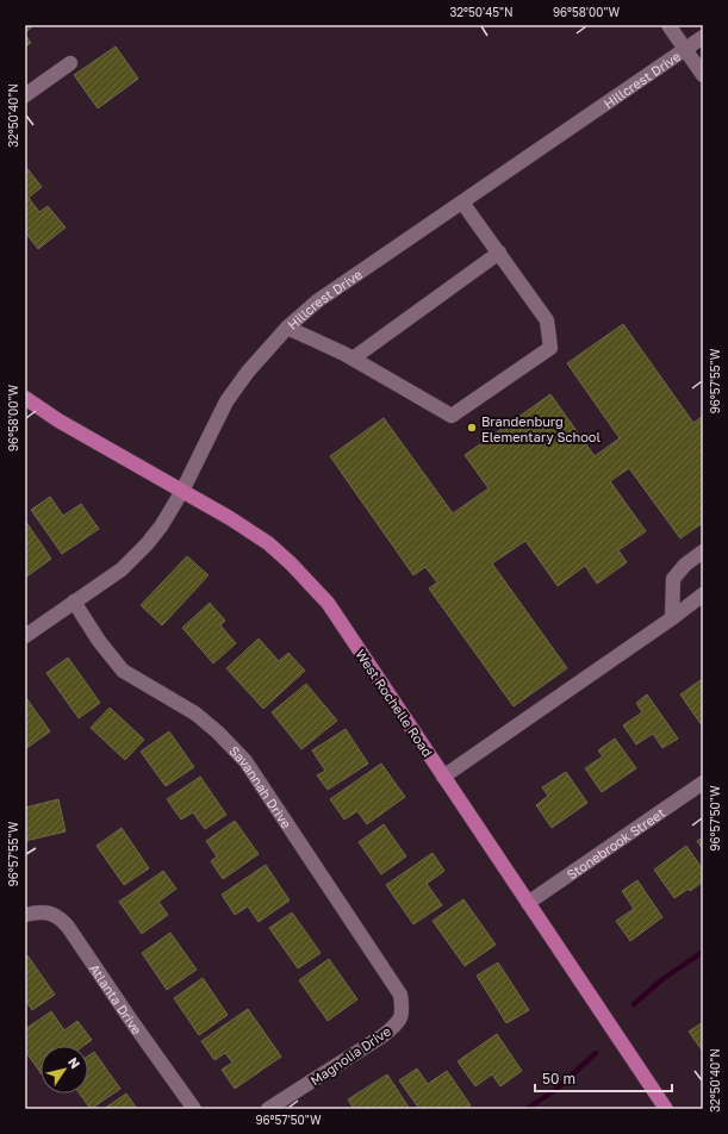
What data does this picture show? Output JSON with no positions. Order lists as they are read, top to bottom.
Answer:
{
  "streets": {
    "main road": ["West Rochelle Road"],
    "street": [
      "Hillcrest Drive",
      "Savannah Drive",
      "Stonebrook Street",
      "Atlanta Drive",
      "Magnolia Drive"
    ]
  },
  "crossings": [
    ["Hillcrest Drive", "West Rochelle Road"],
    ["Hillcrest Drive", "Savannah Drive"],
    ["West Rochelle Road", "Stonebrook Street"],
    ["Savannah Drive", "Magnolia Drive"]
  ],
  "places": ["Brandenburg Elementary School"],
  "scale_bar": "50 m",
  "north": "top right",
  "coordinates": [
    "32°50'45\"N",
    "96°58'00\"W",
    "32°50'40\"N",
    "96°57'55\"W",
    "96°57'50\"W"
  ]
}
